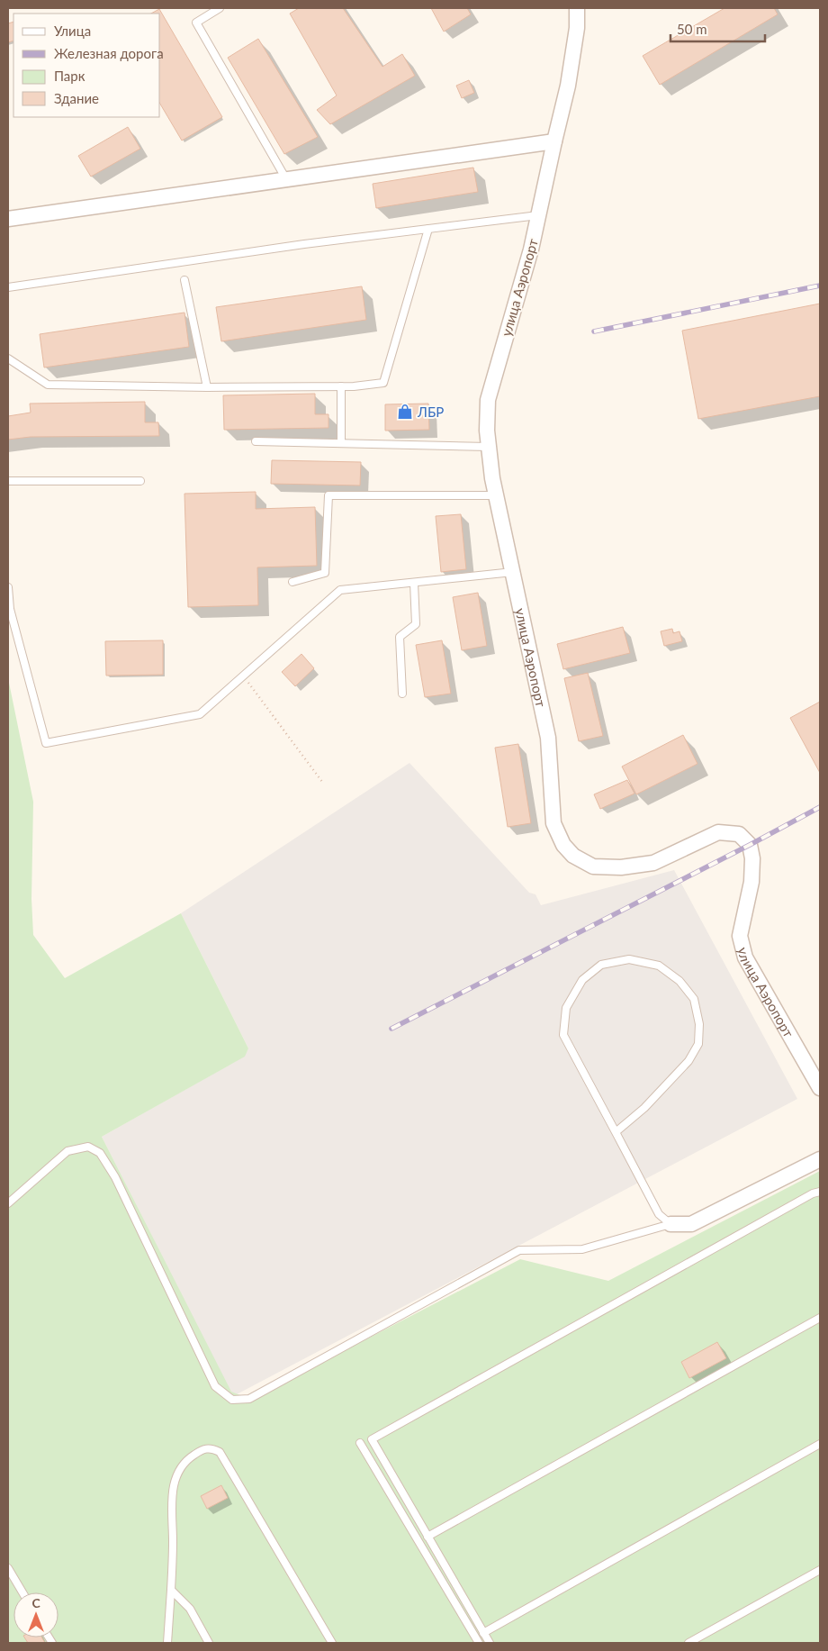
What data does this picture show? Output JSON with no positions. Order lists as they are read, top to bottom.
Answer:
{
  "streets": {
    "street": ["улица Аэропорт"]
  },
  "places": {
    "shop": ["ЛБР"]
  },
  "legend": [
    "Улица",
    "Железная дорога",
    "Парк",
    "Здание"
  ],
  "scale_bar": "50 m",
  "north": "top"
}
